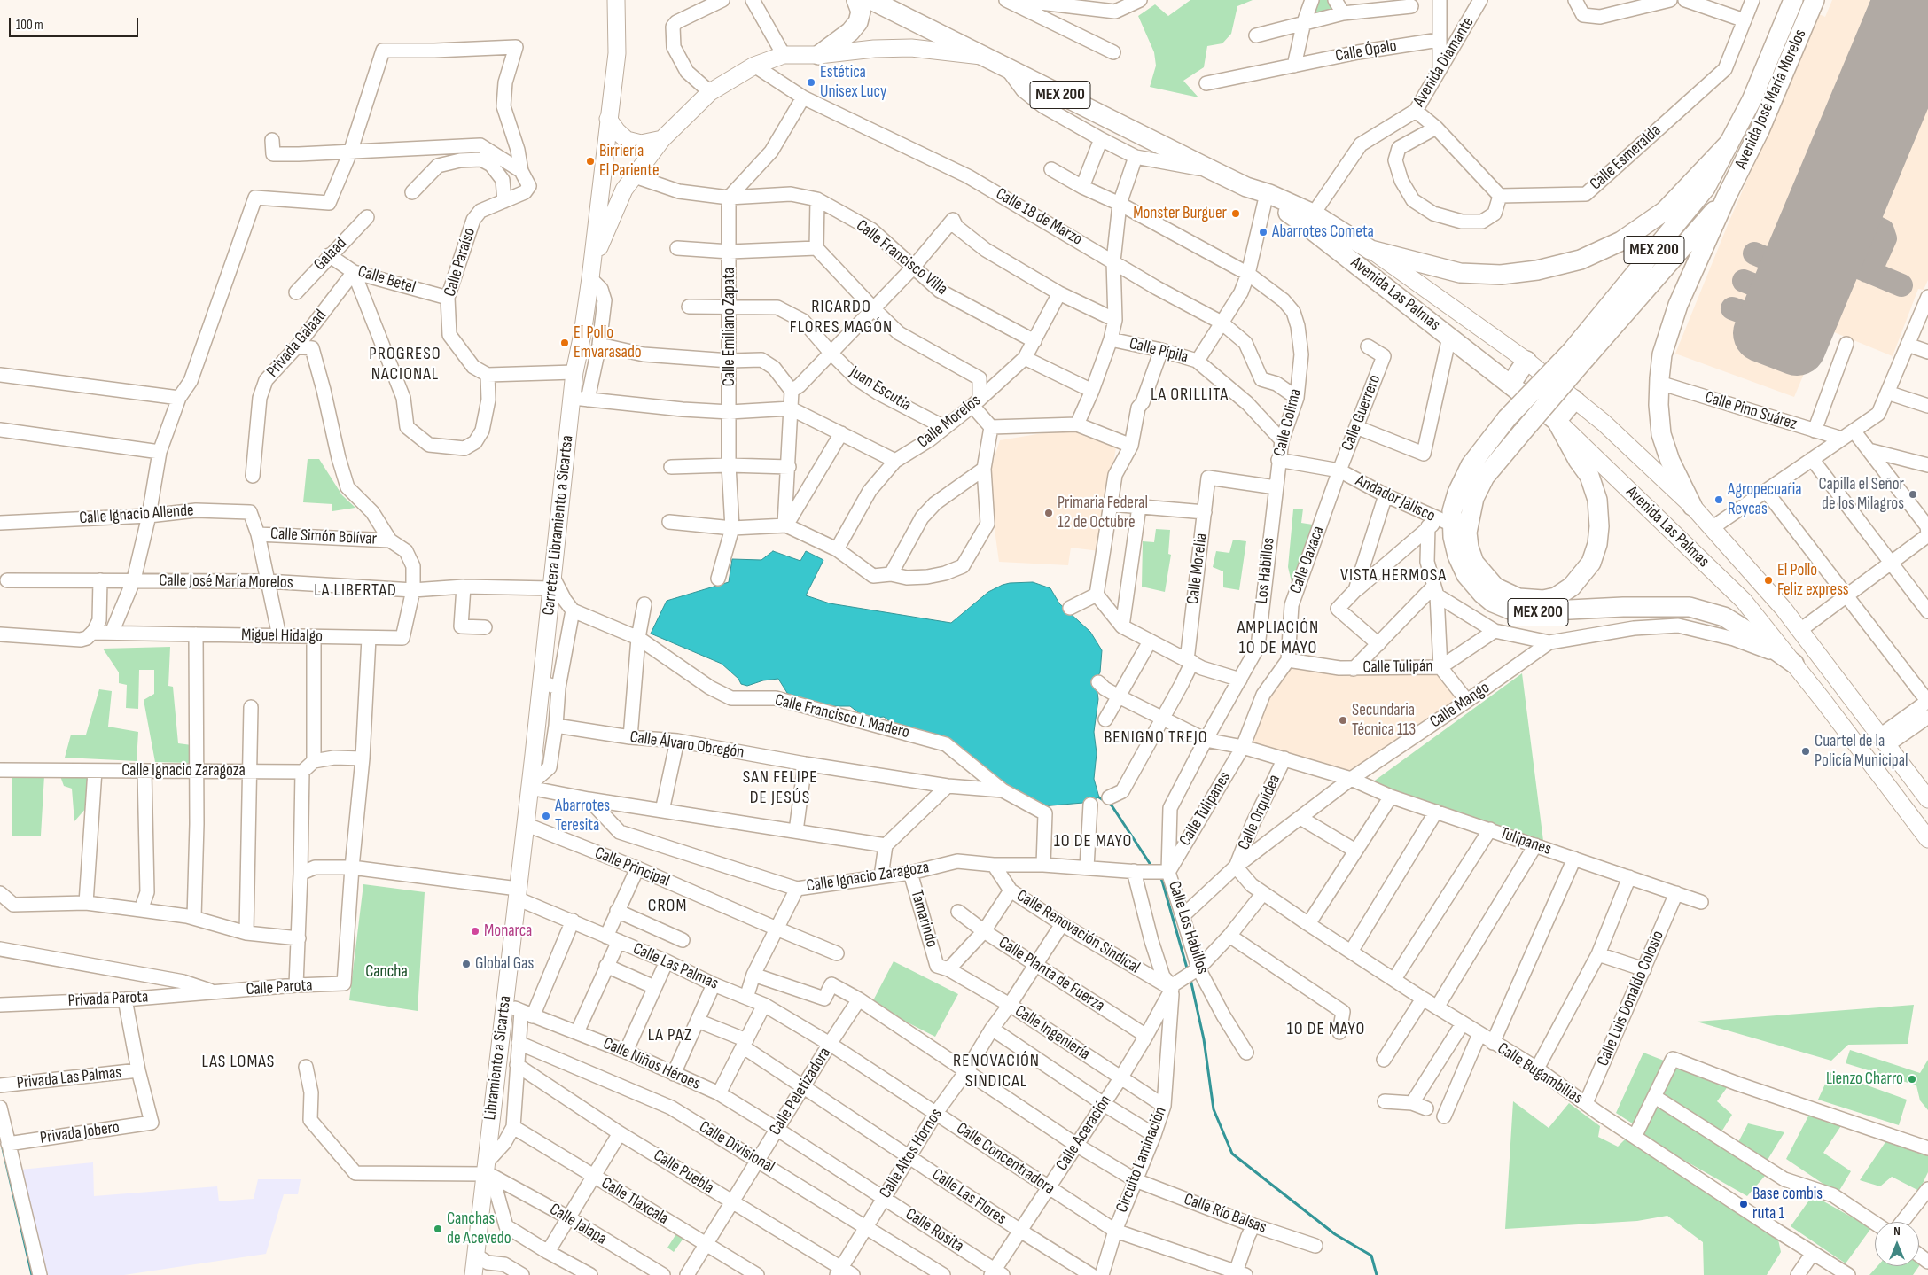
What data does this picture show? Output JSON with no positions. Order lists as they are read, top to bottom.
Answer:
{
  "streets": {
    "highway": ["MEX 200", "Avenida José María Morelos", "Avenida Las Palmas"],
    "main road": ["Carretera Libramiento a Sicartsa", "Libramiento a Sicartsa"],
    "street": [
      "Calle Ópalo",
      "Avenida Diamante",
      "Calle Esmeralda",
      "Calle 18 de Marzo",
      "Galaad",
      "Calle Francisco Villa",
      "Calle Paraíso",
      "Calle Betel",
      "Calle Emiliano Zapata",
      "Privada Galaad",
      "Calle Pípila",
      "Juan Escutia",
      "Calle Pino Suárez",
      "Calle Guerrero",
      "Calle Morelos",
      "Calle Colima",
      "Andador Jalisco",
      "Calle Ignacio Allende",
      "Calle Simón Bolívar",
      "Calle Oaxaca",
      "Calle Morelia",
      "Los Habillos",
      "Calle José María Morelos",
      "Miguel Hidalgo",
      "Calle Tulipán",
      "Calle Mango",
      "Calle Francisco I. Madero",
      "Calle Álvaro Obregón",
      "Calle Ignacio Zaragoza",
      "Calle Tulipanes",
      "Calle Orquídea",
      "Tulipanes",
      "Calle Principal",
      "Tamarindo",
      "Calle Los Habillos",
      "Calle Renovación Sindical",
      "Calle Las Palmas",
      "Calle Planta de Fuerza",
      "Calle Parota",
      "Calle Luis Donaldo Colosio",
      "Privada Parota",
      "Calle Ingeniería",
      "Calle Niños Héroes",
      "Calle Bugambilias",
      "Privada Las Palmas",
      "Calle Peletizadora",
      "Privada Jobero",
      "Calle Aceración",
      "Calle Divisional",
      "Calle Altos Hornos",
      "Calle Concentradora",
      "Circuito Laminación",
      "Calle Puebla",
      "Calle Las Flores",
      "Calle Tlaxcala",
      "Calle Río Balsas",
      "Calle Jalapa",
      "Calle Rosita"
    ]
  },
  "crossings": [
    ["Avenida Diamante", "Avenida Las Palmas"],
    ["MEX 200", "Avenida José María Morelos"],
    ["MEX 200", "Avenida Las Palmas"],
    ["MEX 200", "Calle Pino Suárez"],
    ["MEX 200", "Andador Jalisco"],
    ["MEX 200", "Calle Mango"],
    ["Calle 18 de Marzo", "Calle Colima"],
    ["Galaad", "Calle Betel"],
    ["Calle Francisco Villa", "Calle Emiliano Zapata"],
    ["Calle Francisco Villa", "Calle Pípila"],
    ["Calle Francisco Villa", "Calle Morelos"],
    ["Calle Paraíso", "Calle Betel"],
    ["Calle Betel", "Privada Galaad"],
    ["Avenida Las Palmas", "Calle Mango"],
    ["Calle Emiliano Zapata", "Juan Escutia"],
    ["Calle Pípila", "Calle Morelos"],
    ["Calle Pípila", "Calle Colima"],
    ["Juan Escutia", "Calle Morelos"],
    ["Calle Guerrero", "Andador Jalisco"],
    ["Calle Guerrero", "Calle Oaxaca"],
    ["Calle Colima", "Andador Jalisco"],
    ["Calle Colima", "Calle Morelia"],
    ["Calle Colima", "Los Habillos"],
    ["Andador Jalisco", "Calle Oaxaca"],
    ["Calle Ignacio Allende", "Calle Simón Bolívar"],
    ["Carretera Libramiento a Sicartsa", "Calle José María Morelos"],
    ["Carretera Libramiento a Sicartsa", "Calle Ignacio Zaragoza"],
    ["Carretera Libramiento a Sicartsa", "Libramiento a Sicartsa"],
    ["Calle Oaxaca", "Calle Tulipán"],
    ["Calle Morelia", "Los Habillos"],
    ["Los Habillos", "Calle Ignacio Zaragoza"],
    ["Los Habillos", "Calle Tulipanes"],
    ["Los Habillos", "Calle Los Habillos"],
    ["Calle José María Morelos", "Miguel Hidalgo"],
    ["Calle Mango", "Calle Orquídea"],
    ["Calle Mango", "Tulipanes"],
    ["Calle Mango", "Calle Los Habillos"],
    ["Calle Mango", "Calle Bugambilias"],
    ["Calle Francisco I. Madero", "Calle Álvaro Obregón"],
    ["Calle Francisco I. Madero", "Calle Ignacio Zaragoza"],
    ["Calle Álvaro Obregón", "Calle Ignacio Zaragoza"],
    ["Calle Ignacio Zaragoza", "Calle Tulipanes"],
    ["Calle Ignacio Zaragoza", "Tamarindo"],
    ["Calle Ignacio Zaragoza", "Calle Los Habillos"],
    ["Calle Ignacio Zaragoza", "Calle Renovación Sindical"],
    ["Calle Ignacio Zaragoza", "Libramiento a Sicartsa"],
    ["Calle Tulipanes", "Calle Los Habillos"],
    ["Calle Orquídea", "Calle Bugambilias"],
    ["Tulipanes", "Calle Luis Donaldo Colosio"],
    ["Calle Principal", "Libramiento a Sicartsa"],
    ["Tamarindo", "Calle Ingeniería"],
    ["Calle Los Habillos", "Calle Aceración"],
    ["Calle Renovación Sindical", "Calle Aceración"],
    ["Calle Renovación Sindical", "Calle Altos Hornos"],
    ["Calle Renovación Sindical", "Circuito Laminación"],
    ["Calle Las Palmas", "Calle Parota"],
    ["Calle Las Palmas", "Libramiento a Sicartsa"],
    ["Calle Las Palmas", "Calle Peletizadora"],
    ["Calle Las Palmas", "Calle Concentradora"],
    ["Calle Planta de Fuerza", "Calle Aceración"],
    ["Calle Planta de Fuerza", "Calle Altos Hornos"],
    ["Calle Parota", "Privada Parota"],
    ["Calle Luis Donaldo Colosio", "Calle Bugambilias"],
    ["Calle Ingeniería", "Calle Aceración"],
    ["Calle Ingeniería", "Calle Altos Hornos"],
    ["Calle Ingeniería", "Circuito Laminación"],
    ["Libramiento a Sicartsa", "Calle Niños Héroes"],
    ["Libramiento a Sicartsa", "Calle Jalapa"],
    ["Calle Niños Héroes", "Calle Peletizadora"],
    ["Calle Niños Héroes", "Calle Rosita"],
    ["Calle Bugambilias", "Calle Aceración"],
    ["Privada Las Palmas", "Privada Jobero"],
    ["Calle Peletizadora", "Calle Divisional"],
    ["Calle Peletizadora", "Calle Concentradora"],
    ["Calle Peletizadora", "Calle Puebla"],
    ["Calle Peletizadora", "Calle Las Flores"],
    ["Calle Peletizadora", "Calle Tlaxcala"],
    ["Calle Peletizadora", "Calle Río Balsas"],
    ["Calle Peletizadora", "Calle Rosita"],
    ["Calle Aceración", "Calle Concentradora"],
    ["Calle Aceración", "Circuito Laminación"],
    ["Calle Aceración", "Calle Las Flores"],
    ["Calle Aceración", "Calle Río Balsas"],
    ["Calle Aceración", "Calle Rosita"],
    ["Calle Divisional", "Calle Altos Hornos"],
    ["Calle Altos Hornos", "Calle Concentradora"],
    ["Calle Altos Hornos", "Calle Puebla"],
    ["Calle Altos Hornos", "Calle Las Flores"],
    ["Calle Altos Hornos", "Calle Río Balsas"],
    ["Calle Altos Hornos", "Calle Rosita"],
    ["Calle Concentradora", "Circuito Laminación"],
    ["Circuito Laminación", "Calle Río Balsas"]
  ],
  "districts": [
    "RICARDO FLORES MAGÓN",
    "PROGRESO NACIONAL",
    "LA ORILLITA",
    "VISTA HERMOSA",
    "LA LIBERTAD",
    "AMPLIACIÓN 1O DE MAYO",
    "BENIGNO TREJO",
    "SAN FELIPE DE JESÚS",
    "1O DE MAYO",
    "CROM",
    "1O DE MAYO",
    "LA PAZ",
    "RENOVACIÓN SINDICAL",
    "LAS LOMAS"
  ],
  "parks": ["Cancha"],
  "places": [
    "Estética Unisex Lucy",
    "Birriería El Pariente",
    "Monster Burguer",
    "Abarrotes Cometa",
    "El Pollo Emvarasado",
    "Capilla el Señor de los Milagros",
    "Agropecuaria Reycas",
    "Primaria Federal 12 de Octubre",
    "El Pollo Feliz express",
    "Secundaria Técnica 113",
    "Cuartel de la Policía Municipal",
    "Abarrotes Teresita",
    "Monarca",
    "Global Gas",
    "Lienzo Charro",
    "Base combis ruta 1",
    "Canchas de Acevedo"
  ],
  "scale_bar": "100 m",
  "north": "top"
}
